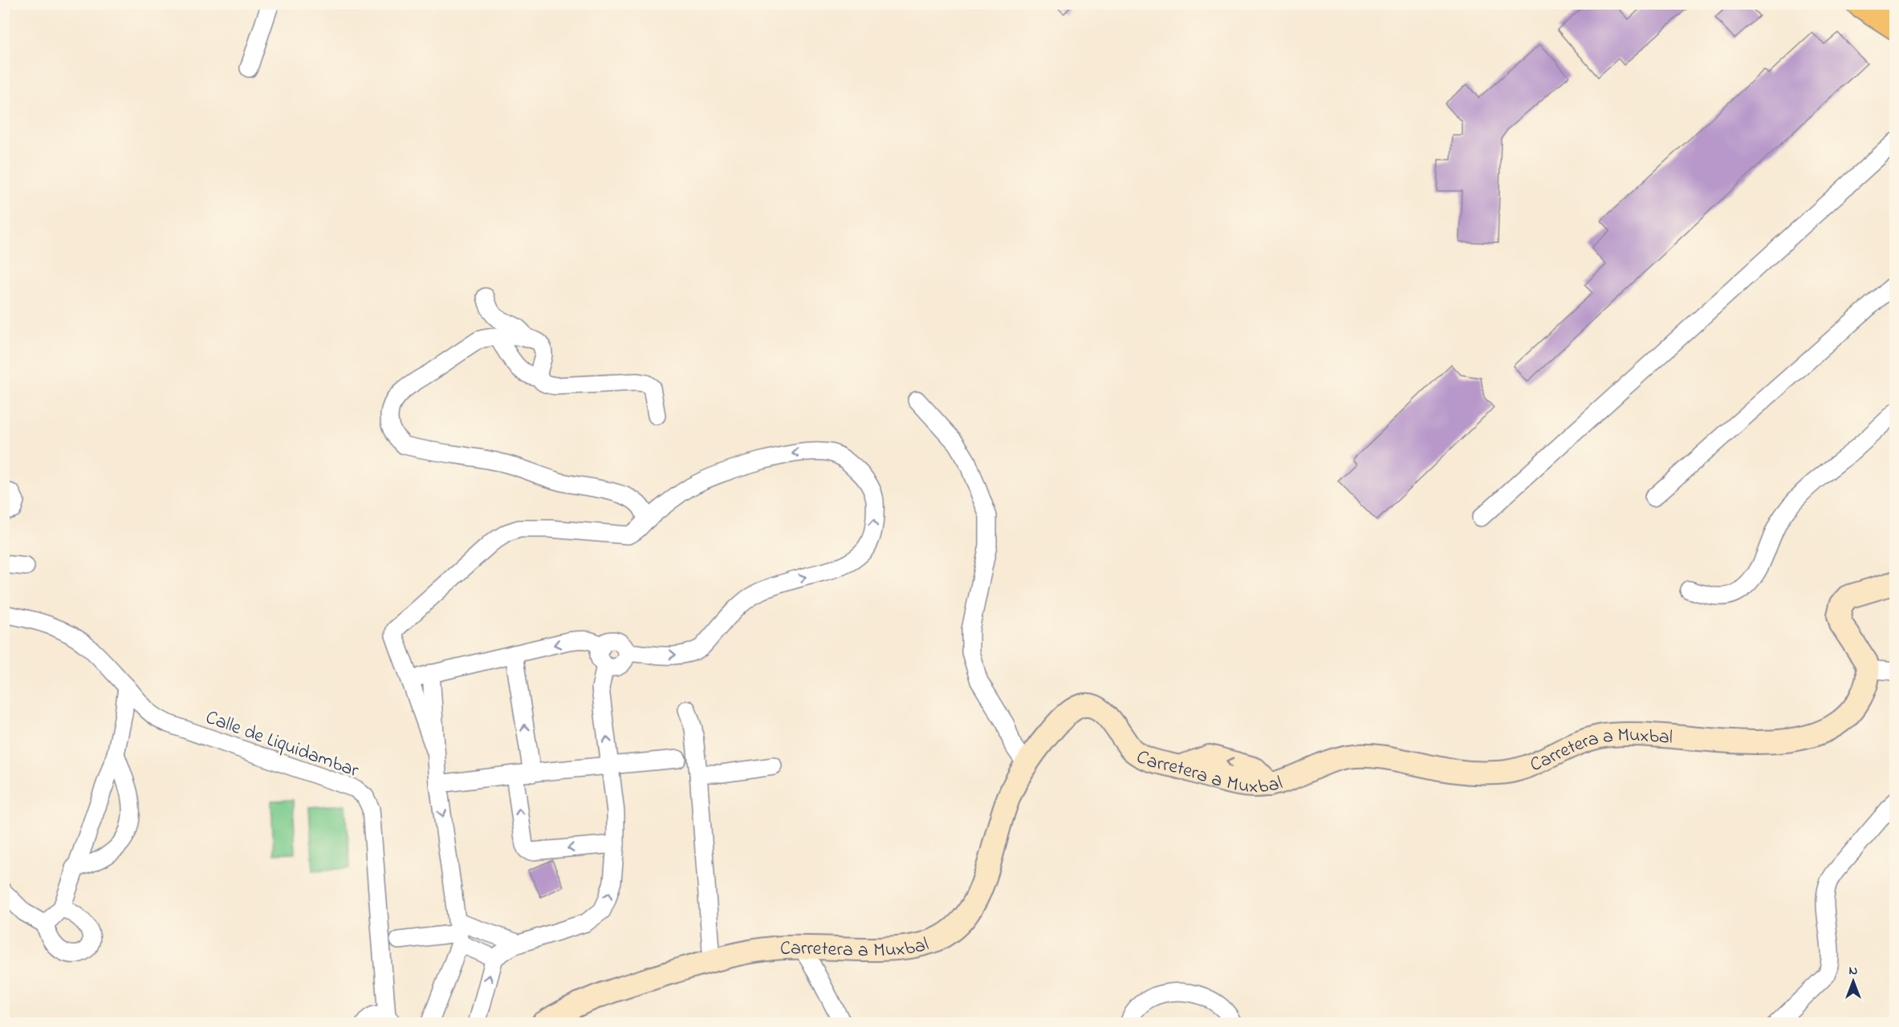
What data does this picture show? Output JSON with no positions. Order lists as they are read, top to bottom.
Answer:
{
  "streets": {
    "street": ["Calle de Liquidambar", "Carretera a Muxbal"]
  },
  "north": "top"
}
